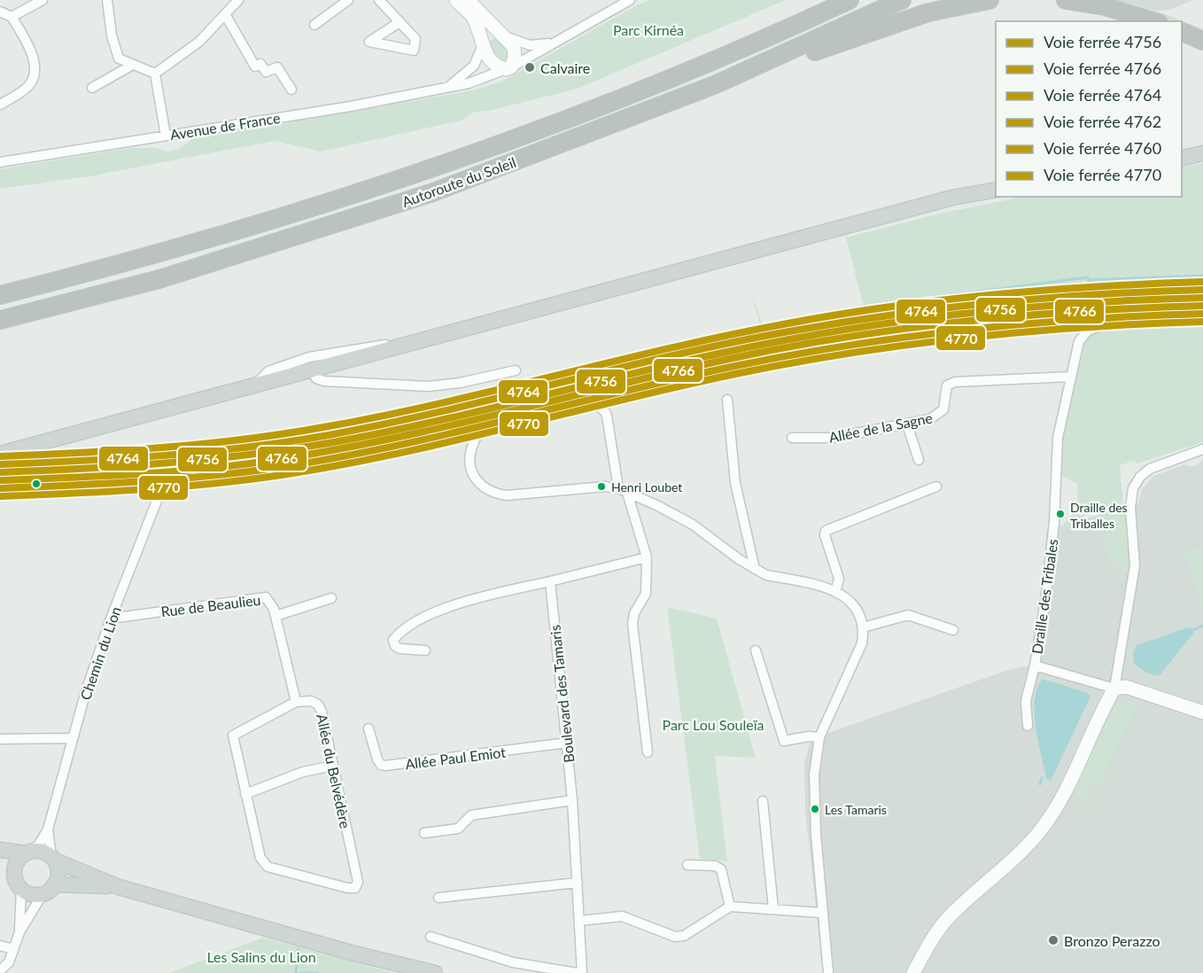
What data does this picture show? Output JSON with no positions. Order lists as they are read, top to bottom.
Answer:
{
  "streets": {
    "highway": ["Autoroute du Soleil"],
    "street": [
      "Avenue de France",
      "Allée de la Sagne",
      "Draille des Tribales",
      "Rue de Beaulieu",
      "Chemin du Lion",
      "Boulevard des Tamaris",
      "Allée Paul Emiot",
      "Allée du Belvédère"
    ]
  },
  "crossings": [
    ["Allée de la Sagne", "Draille des Tribales"],
    ["Rue de Beaulieu", "Chemin du Lion"],
    ["Rue de Beaulieu", "Allée du Belvédère"],
    ["Boulevard des Tamaris", "Allée Paul Emiot"]
  ],
  "parks": ["Parc Kirnéa", "Parc Lou Souleïa", "Les Salins du Lion"],
  "places": [
    "Calvaire",
    "Henri Loubet",
    "Draille des Triballes",
    "Les Tamaris",
    "Bronzo Perazzo"
  ],
  "lines": [
    "rail line 4760",
    "rail line 4764",
    "rail line 4756",
    "rail line 4766",
    "rail line 4762",
    "rail line 4770"
  ],
  "legend": [
    "Voie ferrée 4756",
    "Voie ferrée 4766",
    "Voie ferrée 4764",
    "Voie ferrée 4762",
    "Voie ferrée 4760",
    "Voie ferrée 4770"
  ]
}
